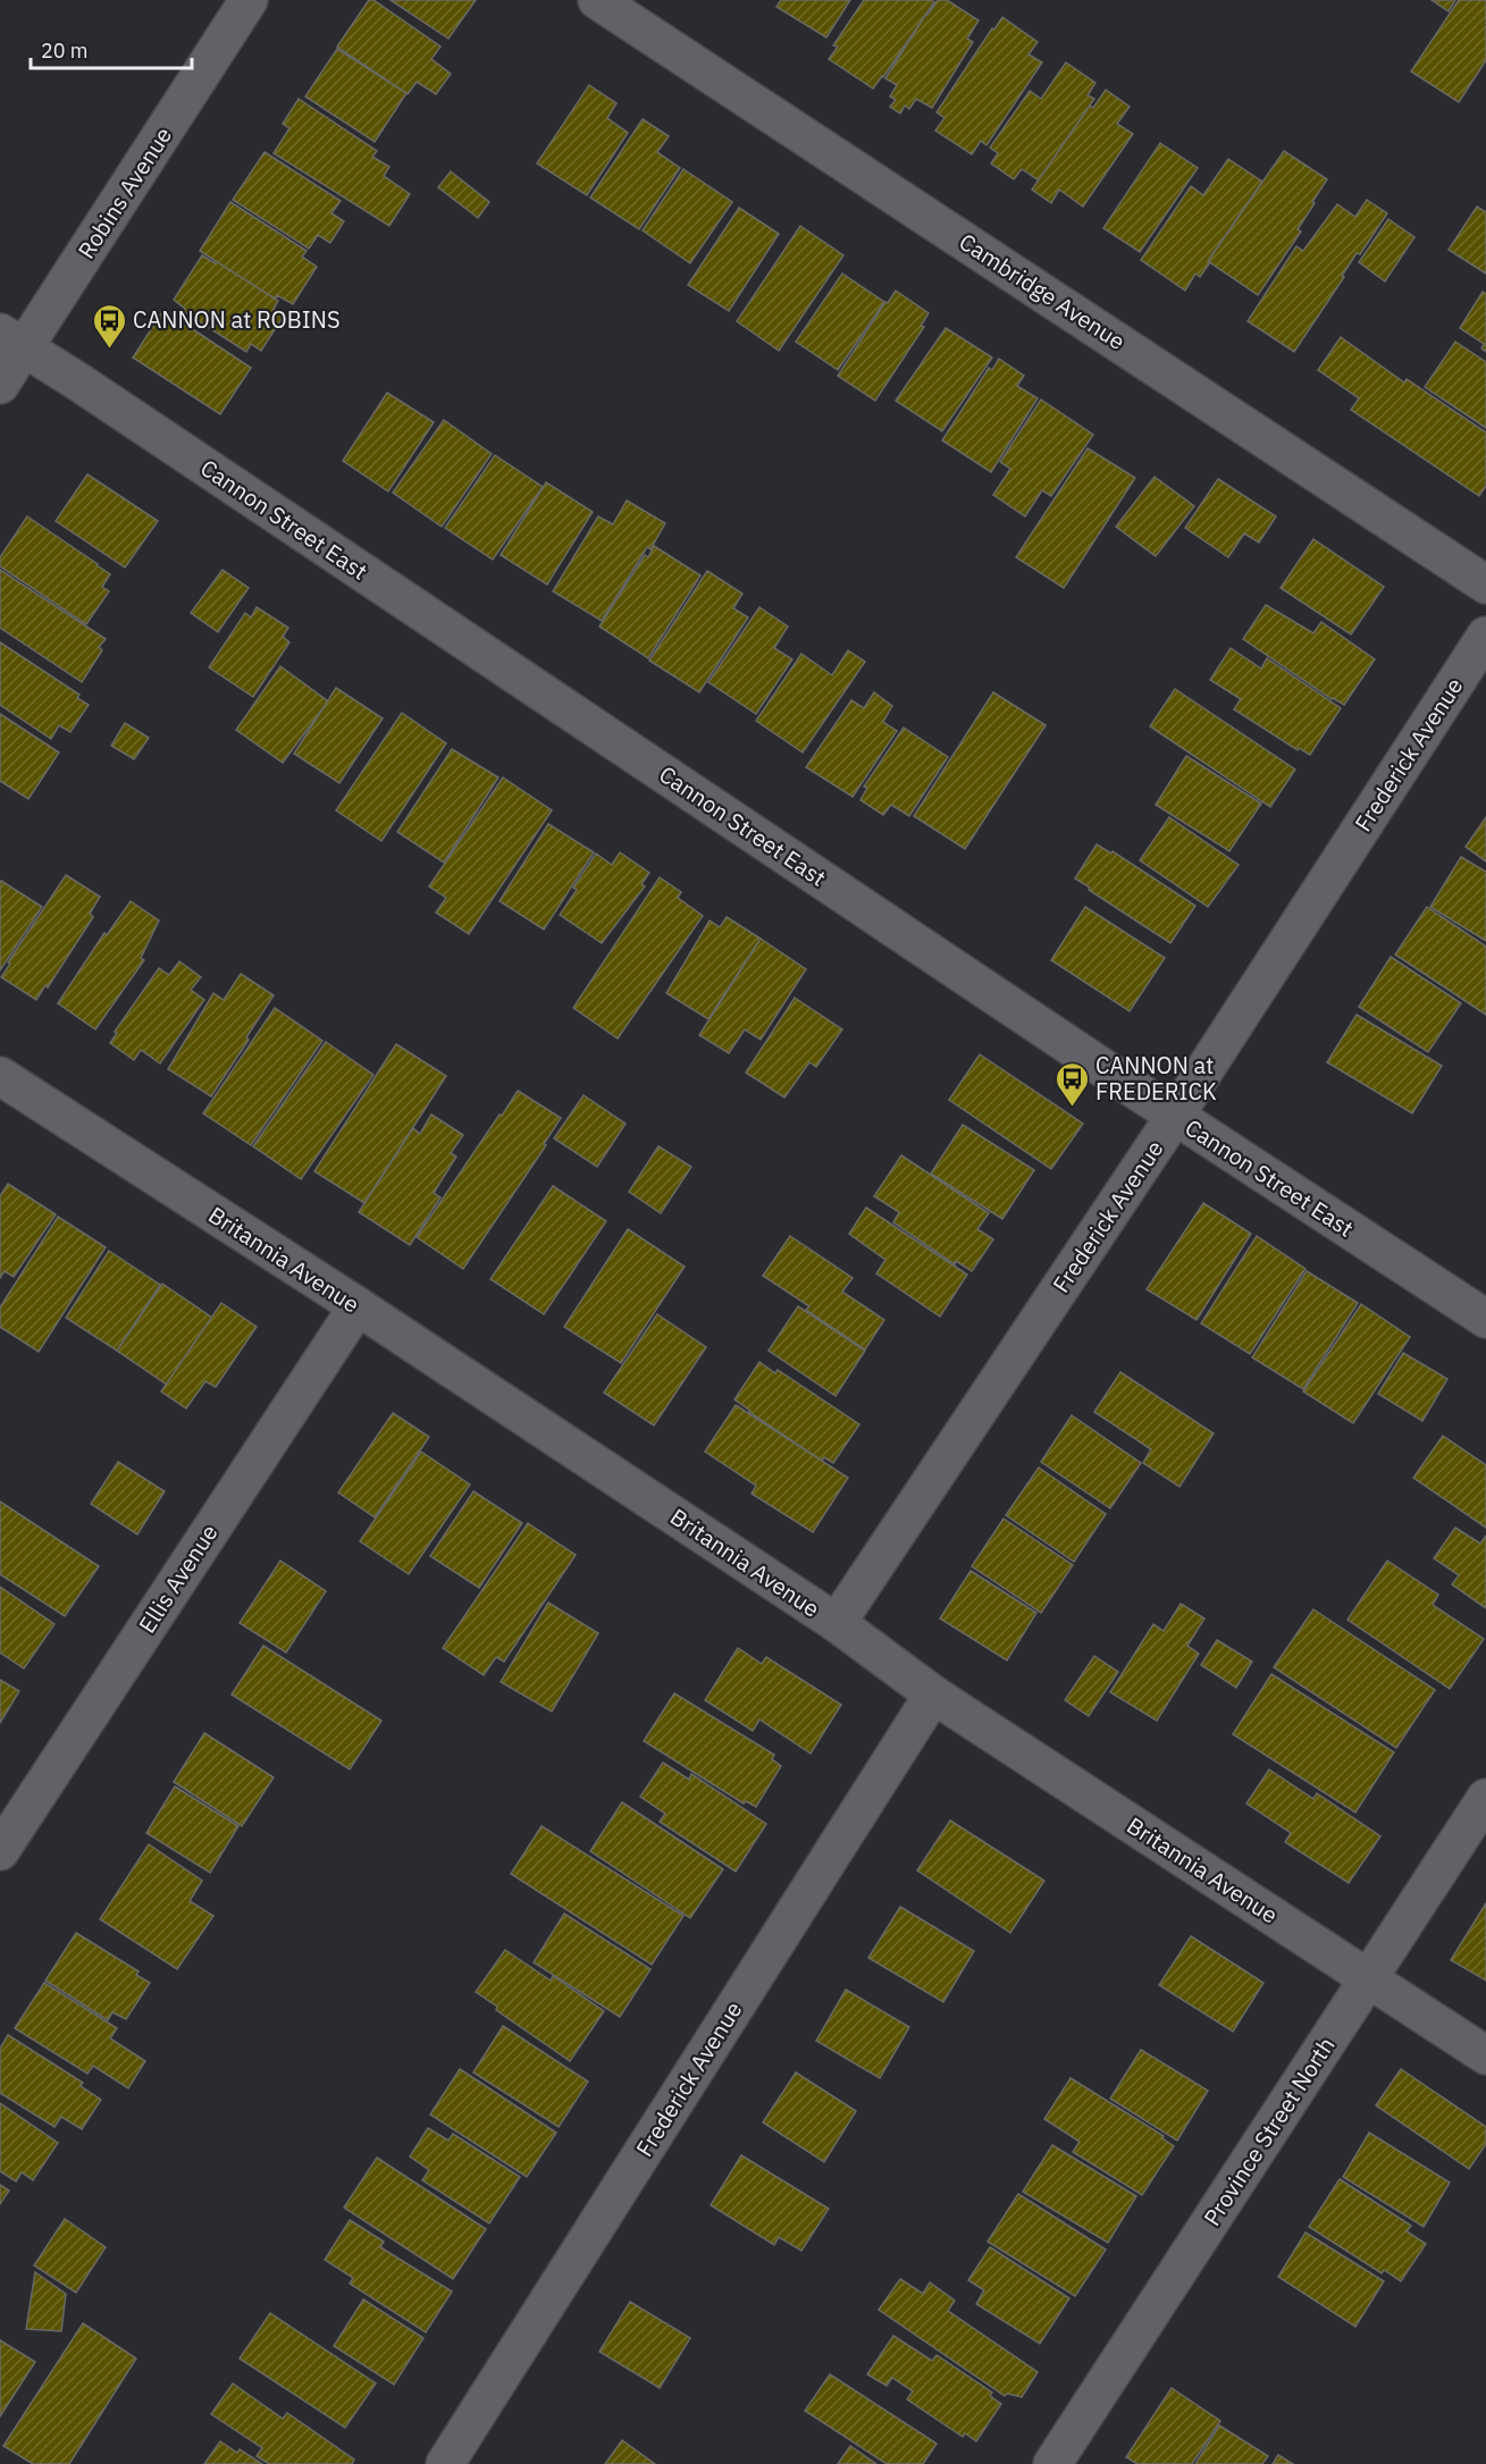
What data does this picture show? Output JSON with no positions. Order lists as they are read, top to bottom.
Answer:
{
  "streets": {
    "street": [
      "Robins Avenue",
      "Cambridge Avenue",
      "Cannon Street East",
      "Frederick Avenue",
      "Britannia Avenue",
      "Ellis Avenue",
      "Province Street North"
    ]
  },
  "crossings": [
    ["Robins Avenue", "Cannon Street East"],
    ["Cannon Street East", "Frederick Avenue"],
    ["Frederick Avenue", "Britannia Avenue"],
    ["Britannia Avenue", "Ellis Avenue"],
    ["Britannia Avenue", "Province Street North"]
  ],
  "places": {
    "bus stop": ["CANNON at ROBINS", "CANNON at FREDERICK"]
  },
  "scale_bar": "20 m"
}
